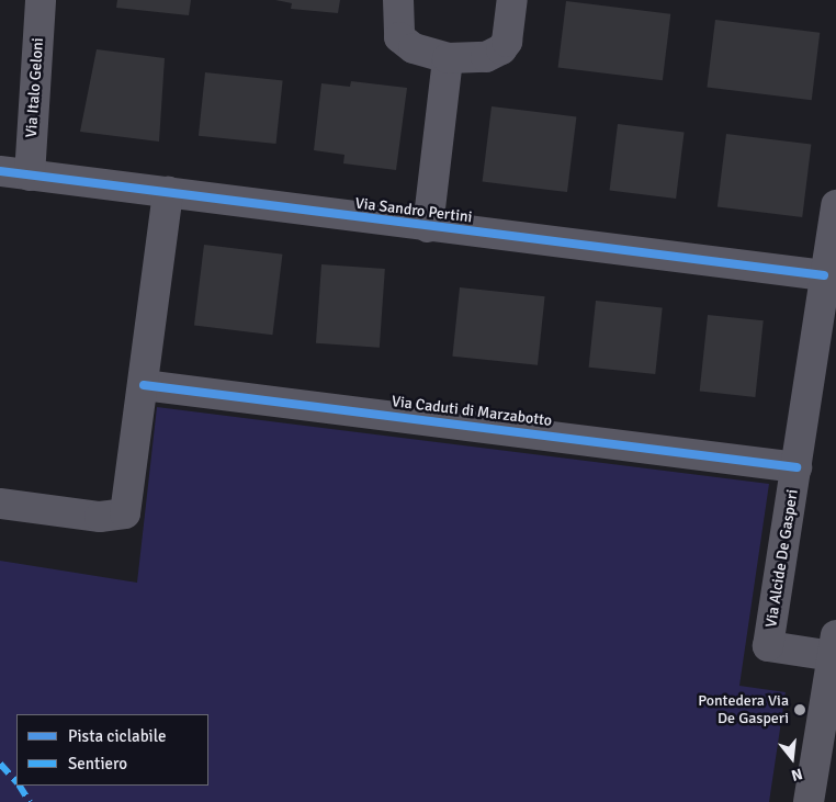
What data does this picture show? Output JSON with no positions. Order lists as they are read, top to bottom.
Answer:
{
  "streets": {
    "street": [
      "Via Italo Geloni",
      "Via Sandro Pertini",
      "Via Caduti di Marzabotto",
      "Via Alcide De Gasperi"
    ]
  },
  "crossings": [
    ["Via Italo Geloni", "Via Sandro Pertini"],
    ["Via Sandro Pertini", "Via Alcide De Gasperi"],
    ["Via Caduti di Marzabotto", "Via Alcide De Gasperi"]
  ],
  "places": ["Pontedera Via De Gasperi"],
  "legend": ["Pista ciclabile", "Sentiero"],
  "north": "bottom"
}
